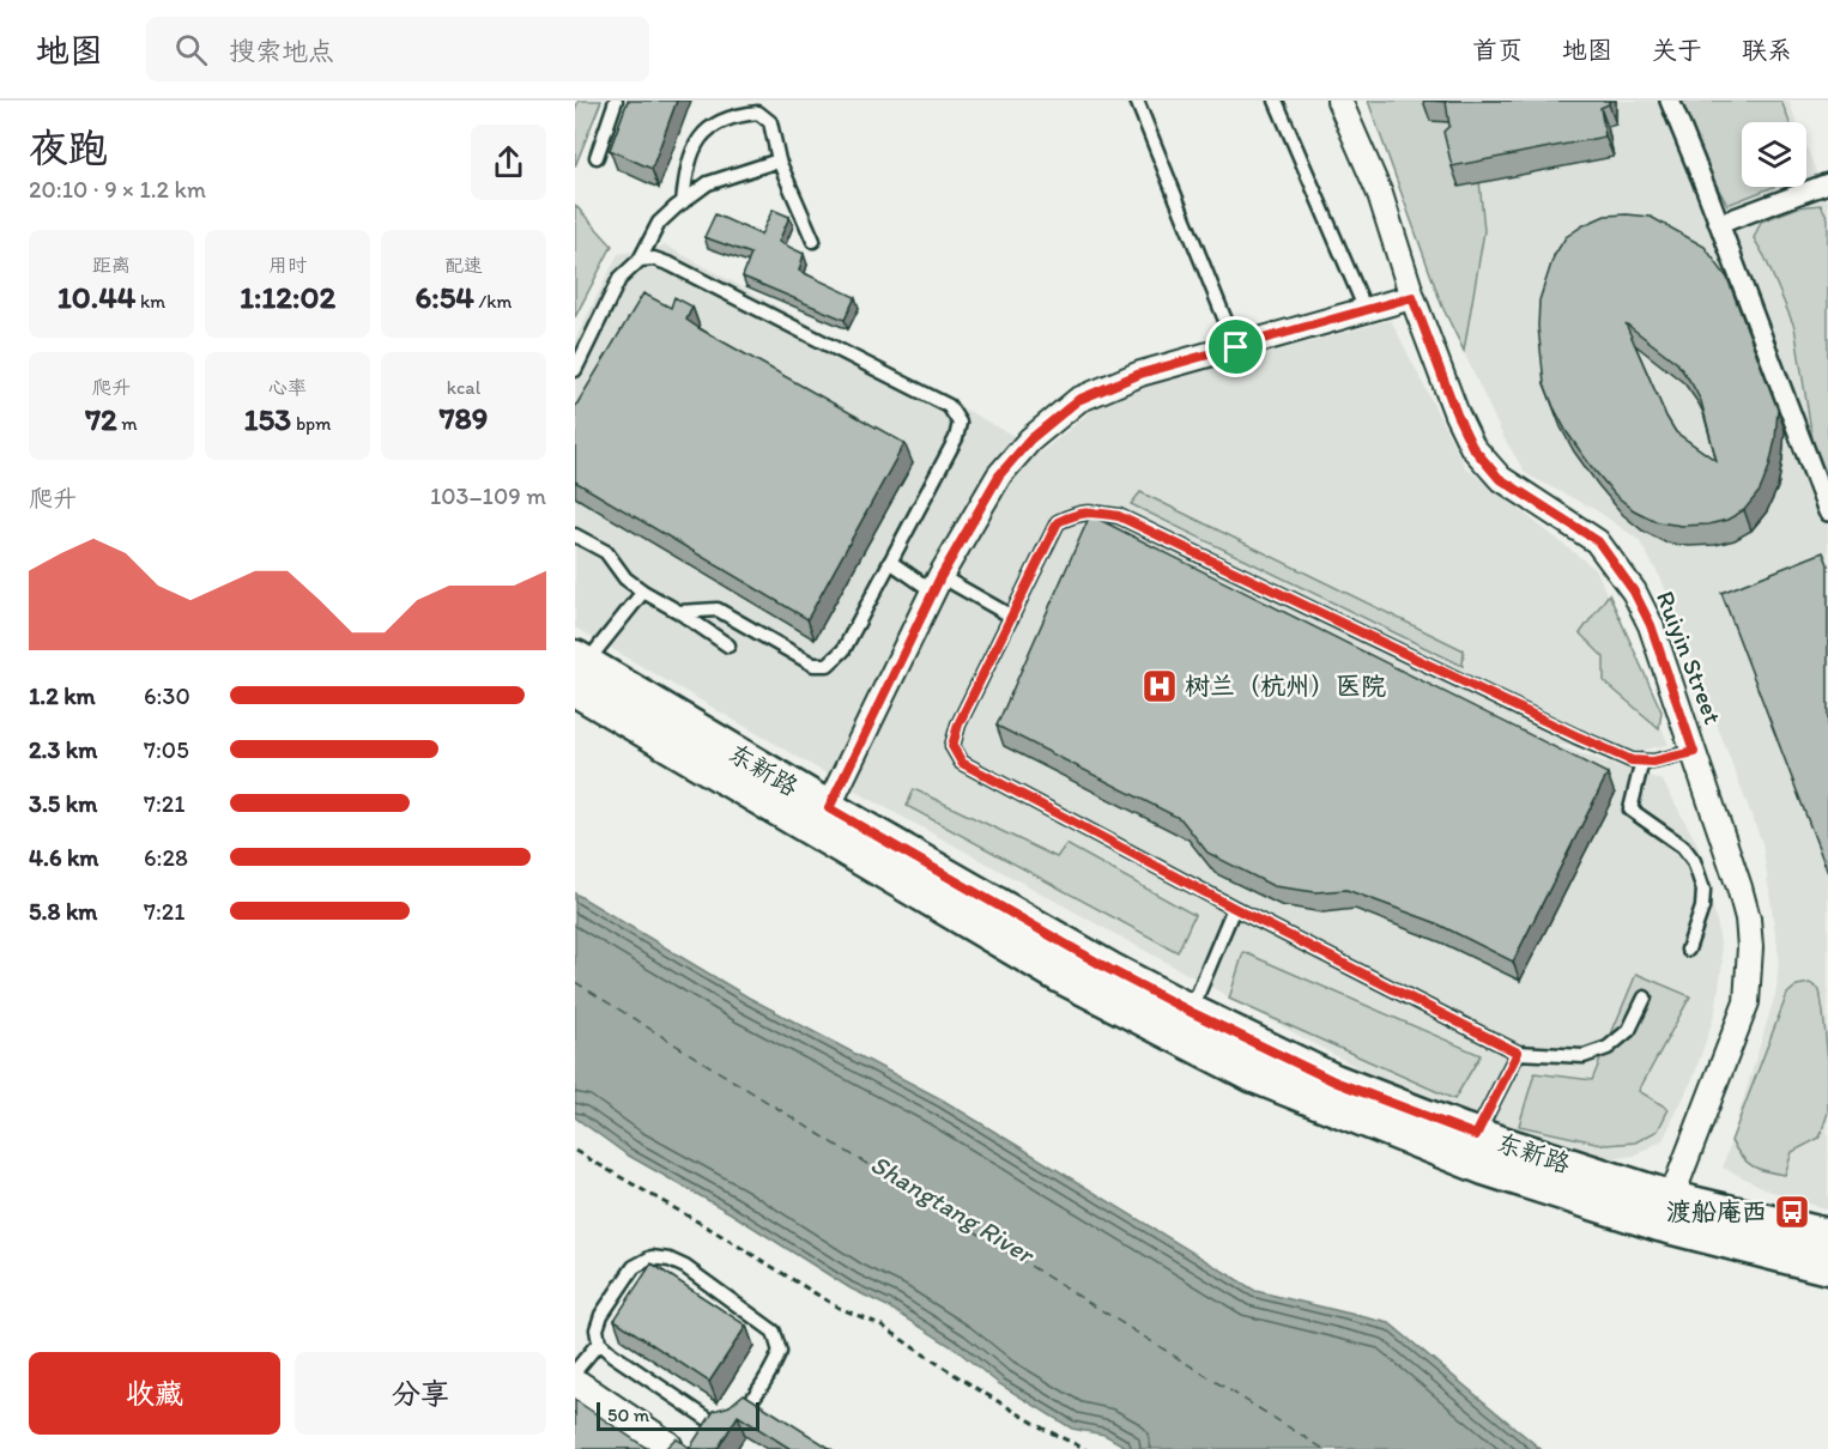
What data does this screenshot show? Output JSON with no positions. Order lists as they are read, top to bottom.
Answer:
{
  "streets": {
    "main road": ["东新路"],
    "street": ["Ruiyin Street"]
  },
  "crossings": [
    ["Ruiyin Street", "东新路"]
  ],
  "water": ["Shangtang River"],
  "places": {
    "hospital": ["树兰（杭州）医院"],
    "bus stop": ["渡船庵西"]
  },
  "scale_bar": "50 m",
  "page": {
    "header": "地图",
    "search": "搜索地点",
    "nav": [
      "首页",
      "地图",
      "关于",
      "联系"
    ],
    "heading": ["夜跑", "20:10 · 9 × 1.2 km"],
    "stats": [
      ["距离", "10.44 km"],
      ["用时", "1:12:02"],
      ["配速", "6:54 /km"],
      ["爬升", "72 m"],
      ["心率", "153 bpm"],
      ["kcal", "789"]
    ],
    "chart": ["爬升", "103–109 m"],
    "list": [
      {
        "name": "1.2 km",
        "note": "6:30"
      },
      {
        "name": "2.3 km",
        "note": "7:05"
      },
      {
        "name": "3.5 km",
        "note": "7:21"
      },
      {
        "name": "4.6 km",
        "note": "6:28"
      },
      {
        "name": "5.8 km",
        "note": "7:21"
      }
    ],
    "buttons": ["收藏", "分享"],
    "scale": "50 m"
  }
}
